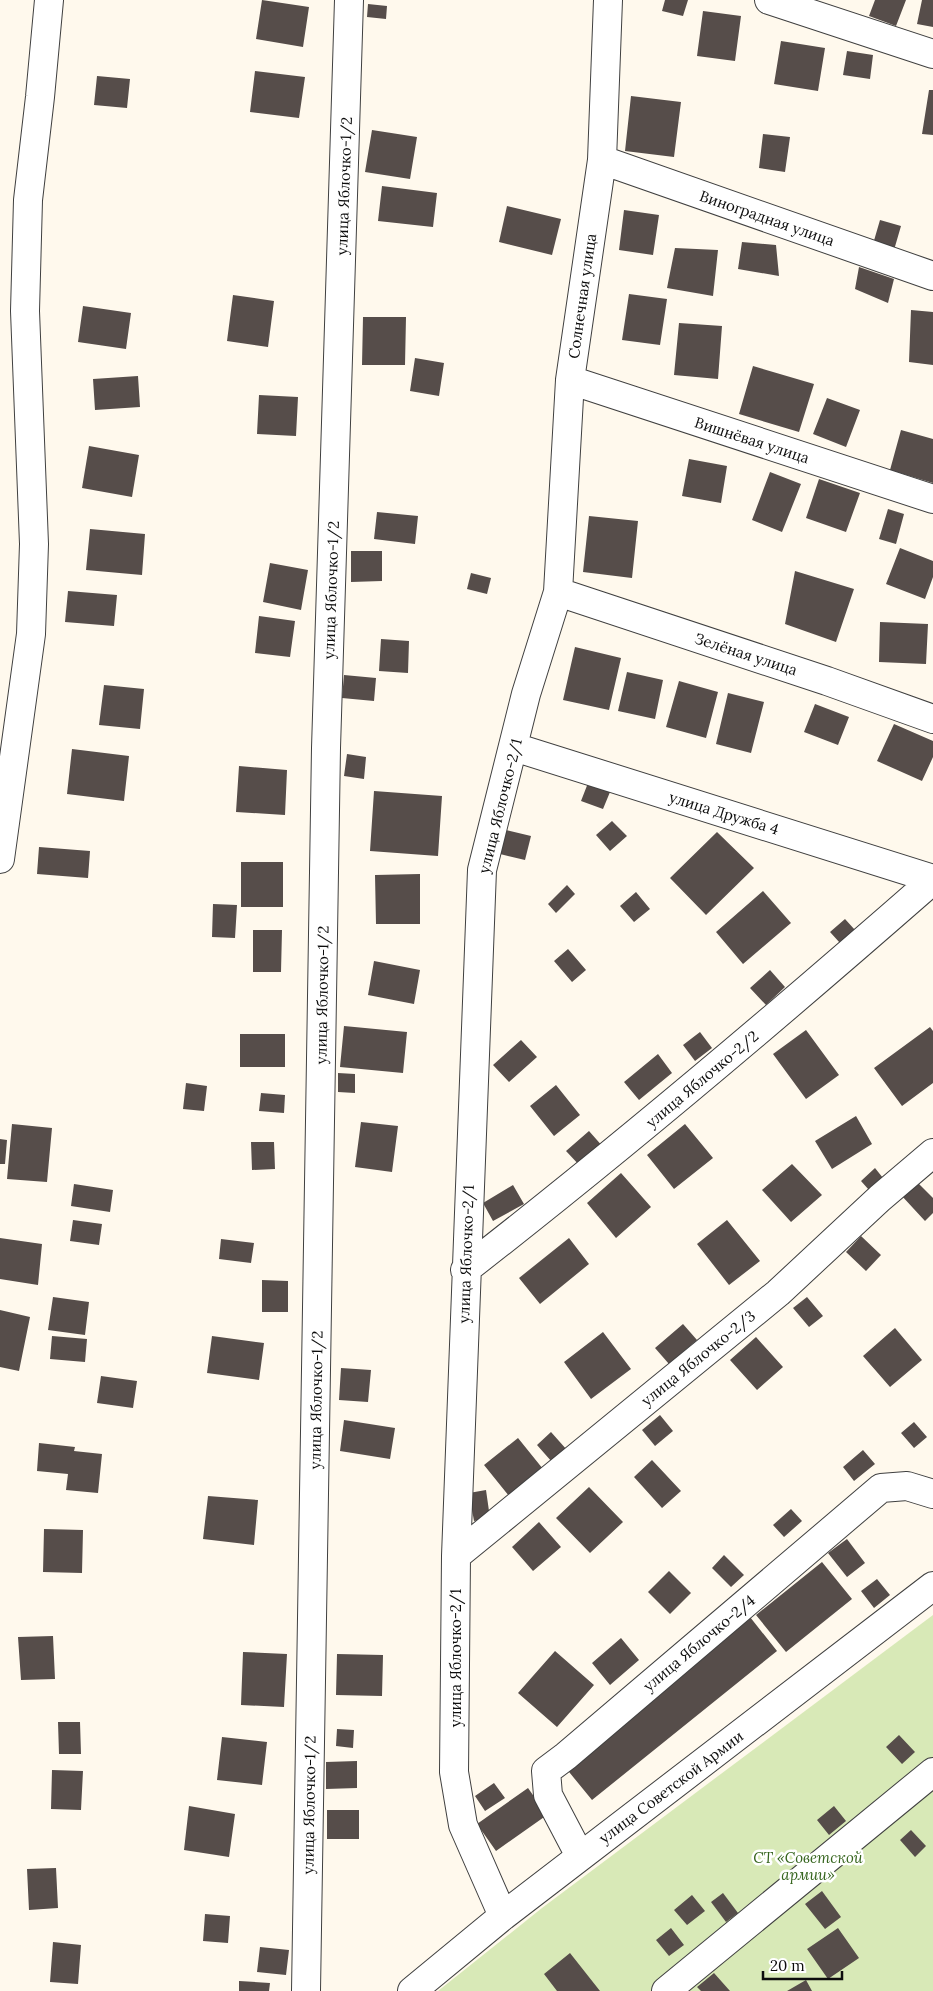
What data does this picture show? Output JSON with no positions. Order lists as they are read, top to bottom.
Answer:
{
  "streets": {
    "street": [
      "улица Яблочко-1/2",
      "Виноградная улица",
      "Солнечная улица",
      "Вишнёвая улица",
      "Зелёная улица",
      "улица Яблочко-2/1",
      "улица Дружба 4",
      "улица Яблочко-2/2",
      "улица Яблочко-2/3",
      "улица Яблочко-2/4",
      "улица Советской Армии"
    ]
  },
  "crossings": [
    ["Виноградная улица", "Солнечная улица"],
    ["Солнечная улица", "Вишнёвая улица"],
    ["Солнечная улица", "Зелёная улица"],
    ["Солнечная улица", "улица Яблочко-2/1"],
    ["Зелёная улица", "улица Яблочко-2/1"],
    ["улица Яблочко-2/1", "улица Дружба 4"],
    ["улица Яблочко-2/1", "улица Яблочко-2/2"],
    ["улица Яблочко-2/1", "улица Яблочко-2/3"],
    ["улица Яблочко-2/1", "улица Советской Армии"],
    ["улица Дружба 4", "улица Яблочко-2/2"],
    ["улица Яблочко-2/4", "улица Советской Армии"]
  ],
  "parks": ["СТ «Советской армии»"],
  "scale_bar": "20 m"
}
